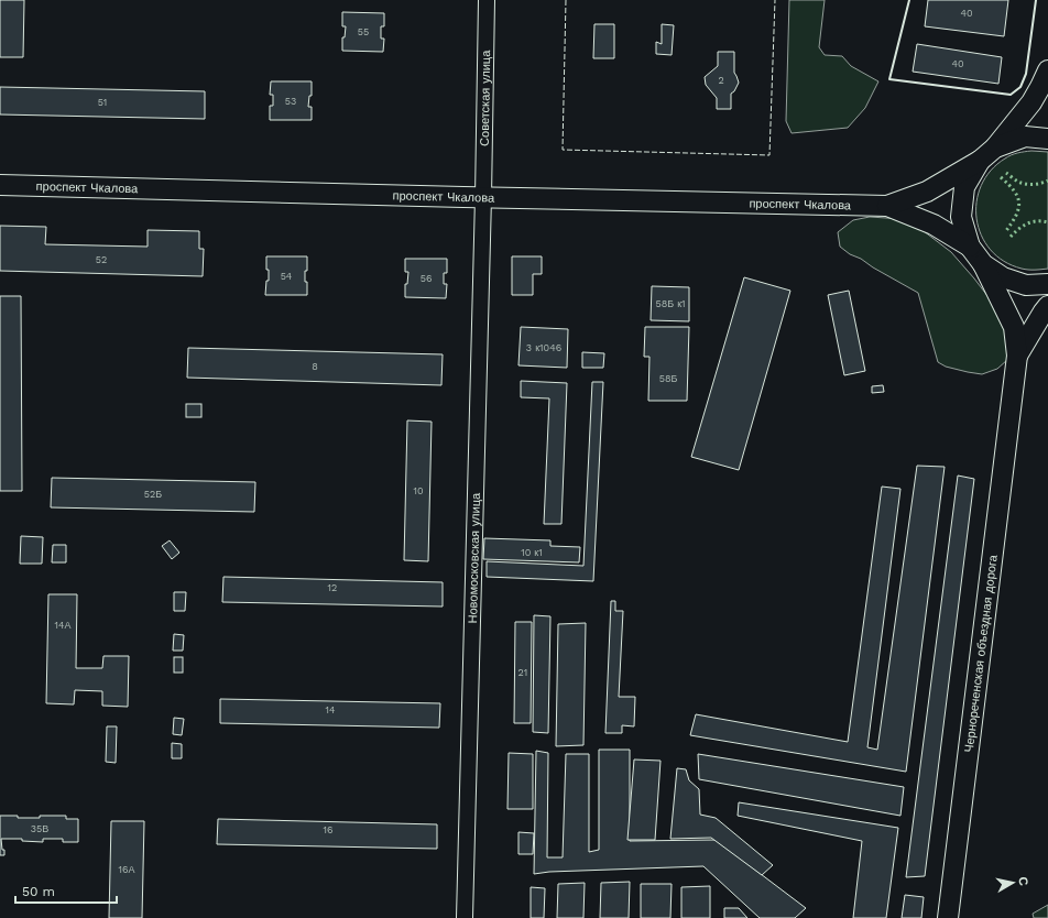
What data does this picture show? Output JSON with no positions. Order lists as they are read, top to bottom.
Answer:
{
  "streets": {
    "main road": ["проспект Чкалова", "Чернореченская объездная дорога"],
    "street": ["Советская улица", "Новомосковская улица"]
  },
  "crossings": [
    ["Советская улица", "проспект Чкалова"],
    ["Советская улица", "Новомосковская улица"],
    ["проспект Чкалова", "Новомосковская улица"]
  ],
  "house_numbers": [
    "40",
    "55",
    "40",
    "2",
    "53",
    "51",
    "52",
    "54",
    "56",
    "58Б к1",
    "3 к1046",
    "8",
    "58Б",
    "10",
    "52Б",
    "10 к1",
    "12",
    "14А",
    "21",
    "14",
    "35В",
    "16",
    "16А"
  ],
  "scale_bar": "50 m",
  "north": "right"
}
